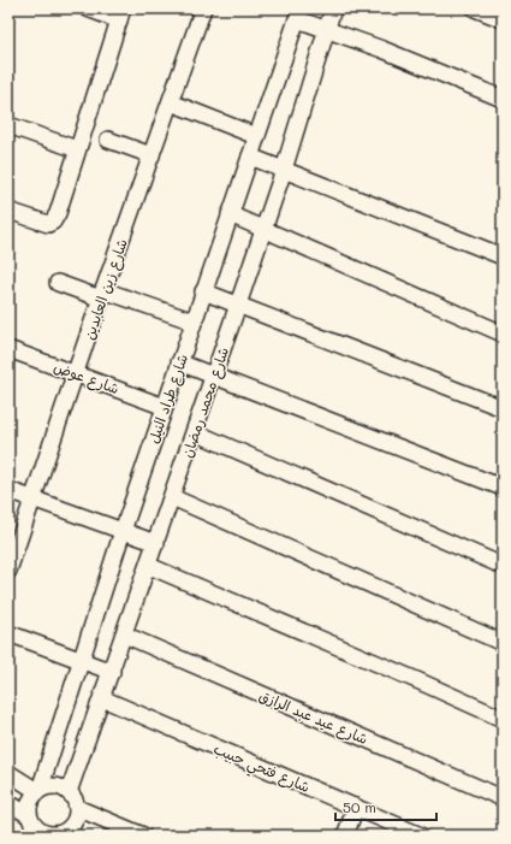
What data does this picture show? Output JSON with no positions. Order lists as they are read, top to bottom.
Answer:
{
  "streets": {
    "street": [
      "شارع زين العابدين",
      "شارع عوض",
      "شارع طراد النيل",
      "شارع محمد رمضان",
      "شارع عيد عبد الرازق",
      "شارع فتحي حبيب"
    ]
  },
  "crossings": [
    ["شارع زين العابدين", "شارع عوض"],
    ["شارع عوض", "شارع طراد النيل"],
    ["شارع طراد النيل", "شارع محمد رمضان"],
    ["شارع محمد رمضان", "شارع عيد عبد الرازق"],
    ["شارع محمد رمضان", "شارع فتحي حبيب"]
  ],
  "scale_bar": "50 m"
}
